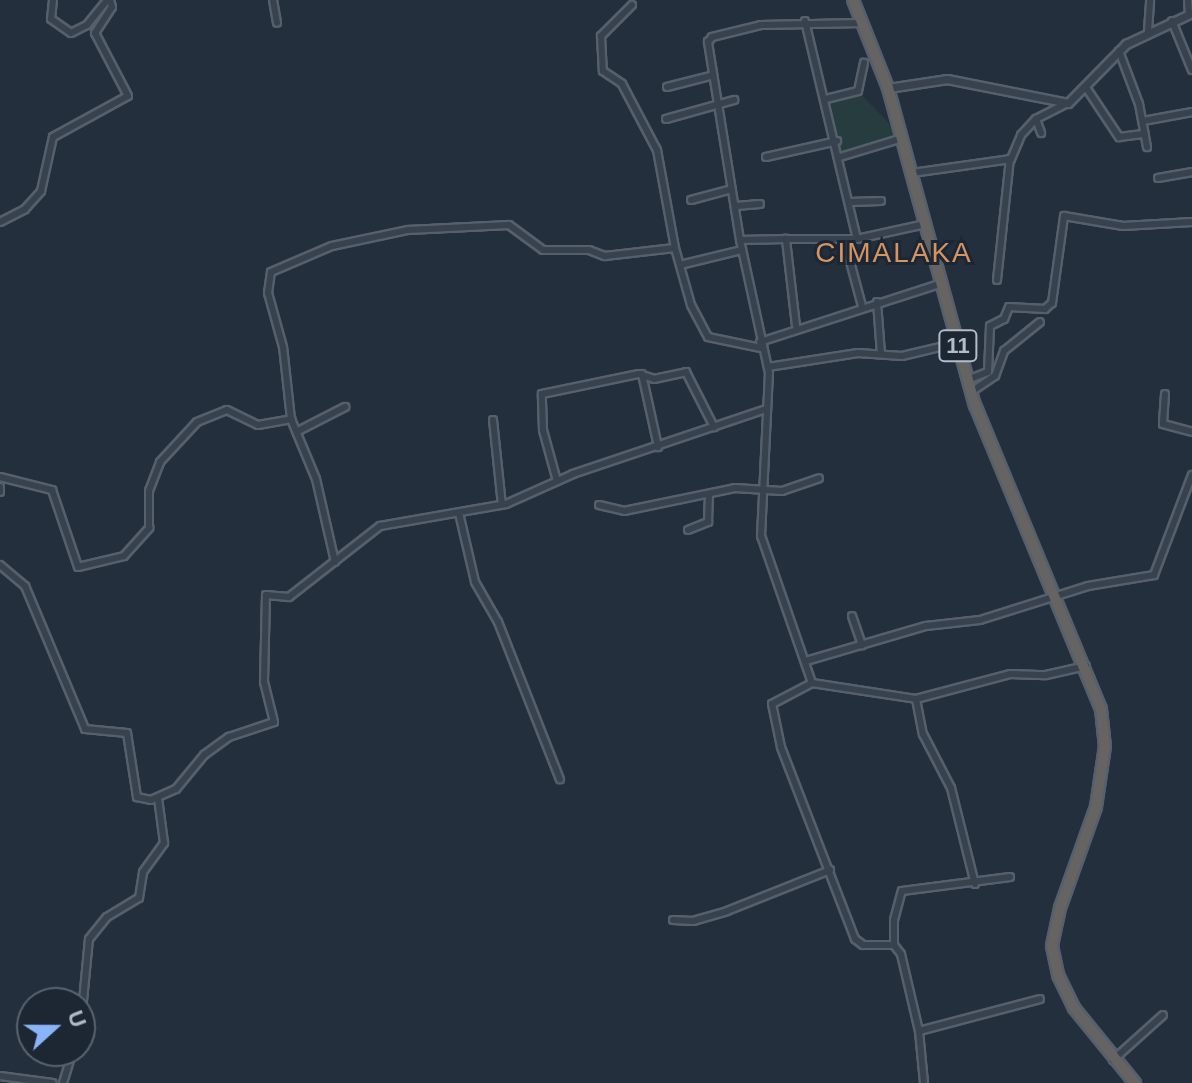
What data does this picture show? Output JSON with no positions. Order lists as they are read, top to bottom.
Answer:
{
  "streets": {
    "highway": ["11"]
  },
  "districts": ["CIMALAKA"],
  "north": "right"
}
